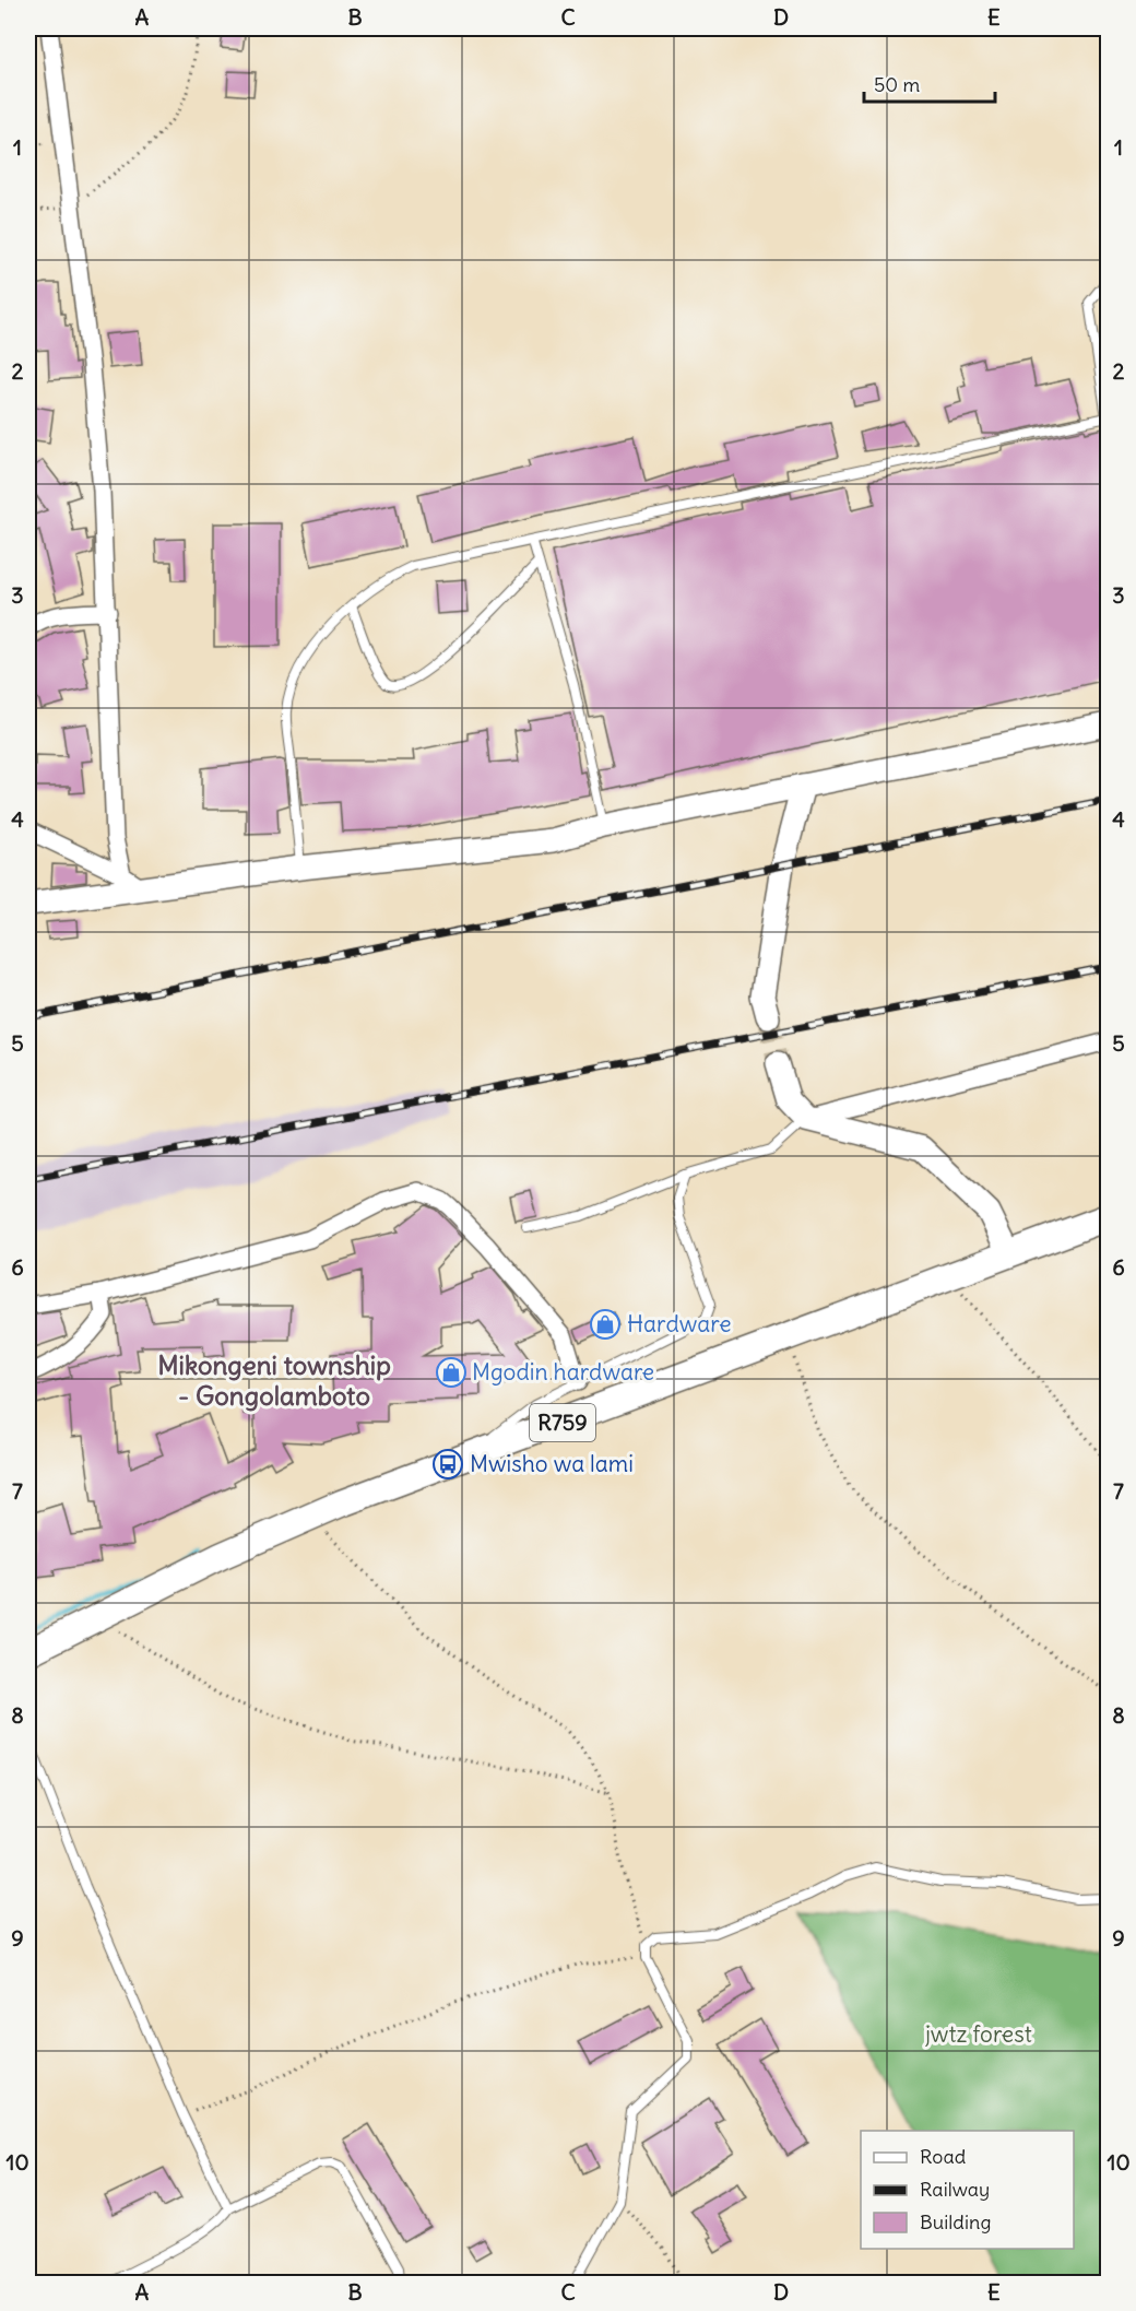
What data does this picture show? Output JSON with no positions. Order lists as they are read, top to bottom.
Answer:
{
  "streets": {
    "main road": ["R759"]
  },
  "districts": ["Mikongeni township - Gongolamboto"],
  "parks": ["jwtz forest"],
  "places": {
    "shop": ["Hardware", "Mgodin hardware"],
    "bus stop": ["Mwisho wa lami"]
  },
  "legend": ["Road", "Railway", "Building"],
  "scale_bar": "50 m",
  "grid": {
    "columns": [
      "A",
      "B",
      "C",
      "D",
      "E"
    ],
    "rows": [
      "1",
      "2",
      "3",
      "4",
      "5",
      "6",
      "7",
      "8",
      "9",
      "10"
    ]
  }
}
